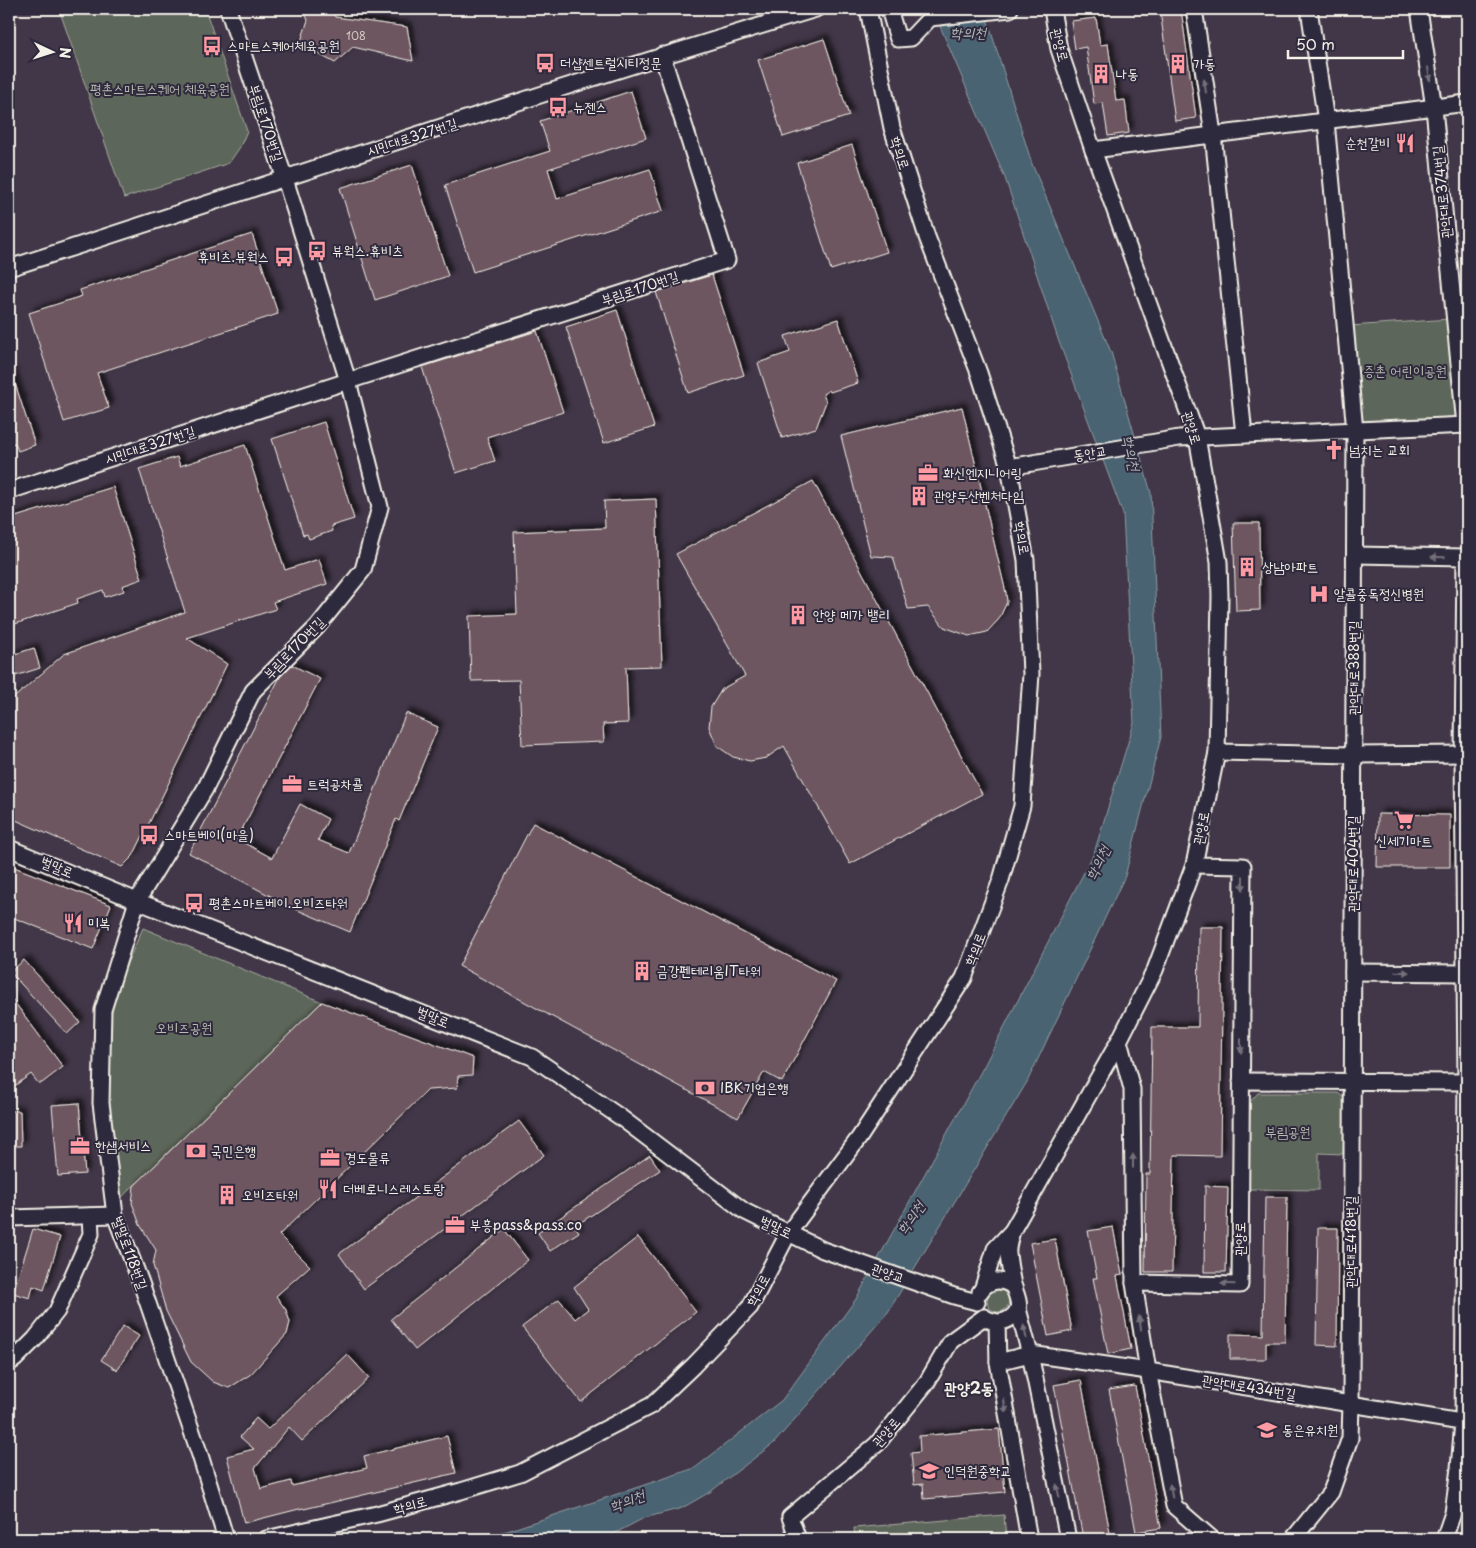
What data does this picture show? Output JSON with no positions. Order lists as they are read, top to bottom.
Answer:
{
  "streets": {
    "street": [
      "관양로",
      "부림로170번길",
      "시민대로327번길",
      "학의로",
      "관악대로374번길",
      "동안교",
      "관악대로388번길",
      "관악대로404번길",
      "벌말로",
      "관악대로418번길",
      "벌말로118번길",
      "관양교",
      "관악대로434번길"
    ]
  },
  "crossings": [
    ["관양로", "동안교"],
    ["관양로", "관양교"],
    ["부림로170번길", "시민대로327번길"],
    ["부림로170번길", "벌말로"],
    ["부림로170번길", "벌말로118번길"],
    ["학의로", "동안교"],
    ["학의로", "벌말로"],
    ["관악대로388번길", "관악대로404번길"],
    ["관악대로404번길", "관악대로418번길"],
    ["벌말로", "벌말로118번길"],
    ["벌말로", "관양교"],
    ["관악대로418번길", "관악대로434번길"]
  ],
  "districts": ["관양2동"],
  "water": ["학의천"],
  "parks": [
    "평촌스마트스퀘어 체육공원",
    "증촌 어린이공원",
    "오비즈공원",
    "부림공원"
  ],
  "places": {
    "bus stop": [
      "스마트스퀘어체육공원",
      "더샵센트럴시티정문",
      "뉴젠스",
      "뷰웍스.휴비츠",
      "휴비츠.뷰웍스",
      "스마트베이(마을)",
      "평촌스마트베이.오비즈타워"
    ],
    "building": [
      "가동",
      "나동",
      "관양두산벤처다임",
      "상남아파트",
      "안양 메가 밸리",
      "금강펜테리움IT타워",
      "오비즈타워"
    ],
    "restaurant": ["순천갈비", "미복", "더베로니스레스토랑"],
    "church": ["넘치는 교회"],
    "office": [
      "화신엔지니어링",
      "트럭공차콜",
      "한샘서비스",
      "경도물류",
      "부흥pass&pass.co"
    ],
    "hospital": ["알콜중독정신병원"],
    "supermarket": ["신세기마트"],
    "bank": ["IBK기업은행", "국민은행"],
    "school or university": ["동은유치원", "인덕원중학교"]
  },
  "house_numbers": ["108"],
  "scale_bar": "50 m",
  "north": "right"
}
